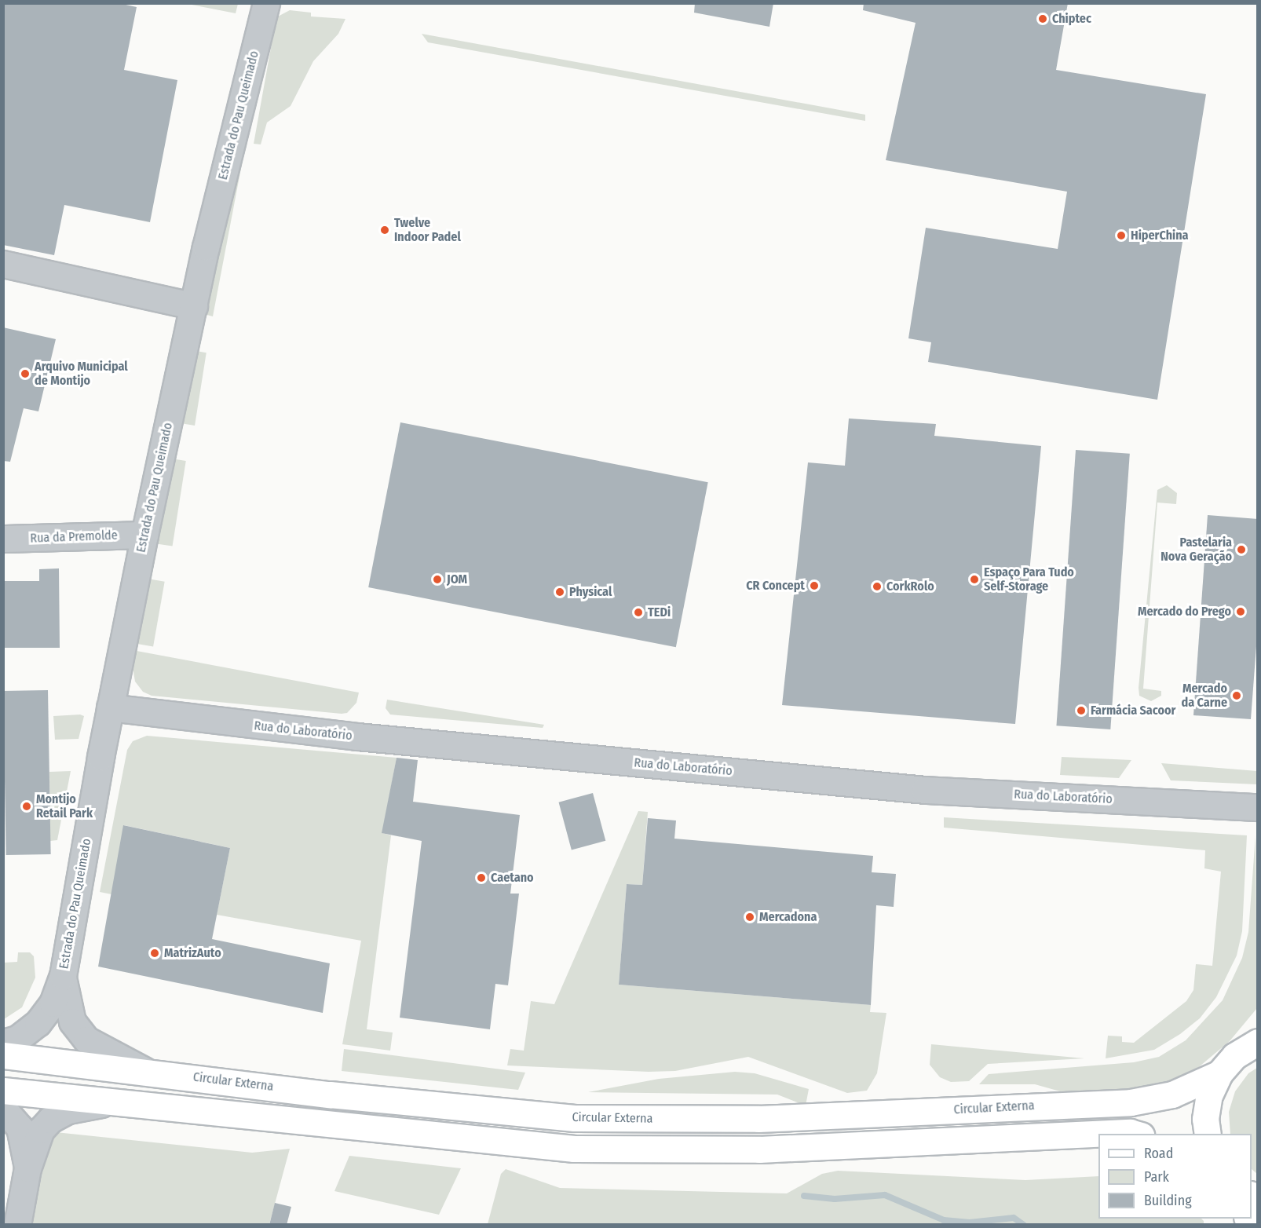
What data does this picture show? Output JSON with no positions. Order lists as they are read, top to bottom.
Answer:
{
  "streets": {
    "main road": ["Circular Externa"],
    "street": ["Estrada do Pau Queimado", "Rua da Premolde", "Rua do Laboratório"]
  },
  "crossings": [
    ["Estrada do Pau Queimado", "Rua da Premolde"],
    ["Estrada do Pau Queimado", "Rua do Laboratório"]
  ],
  "places": [
    "Chiptec",
    "Twelve Indoor Padel",
    "HiperChina",
    "Arquivo Municipal de Montijo",
    "Pastelaria Nova Geração",
    "JOM",
    "Espaço Para Tudo Self-Storage",
    "CR Concept",
    "CorkRolo",
    "Physical",
    "Mercado do Prego",
    "TEDi",
    "Mercado da Carne",
    "Farmácia Sacoor",
    "Montijo Retail Park",
    "Caetano",
    "Mercadona",
    "MatrizAuto"
  ],
  "legend": ["Road", "Park", "Building"]
}
